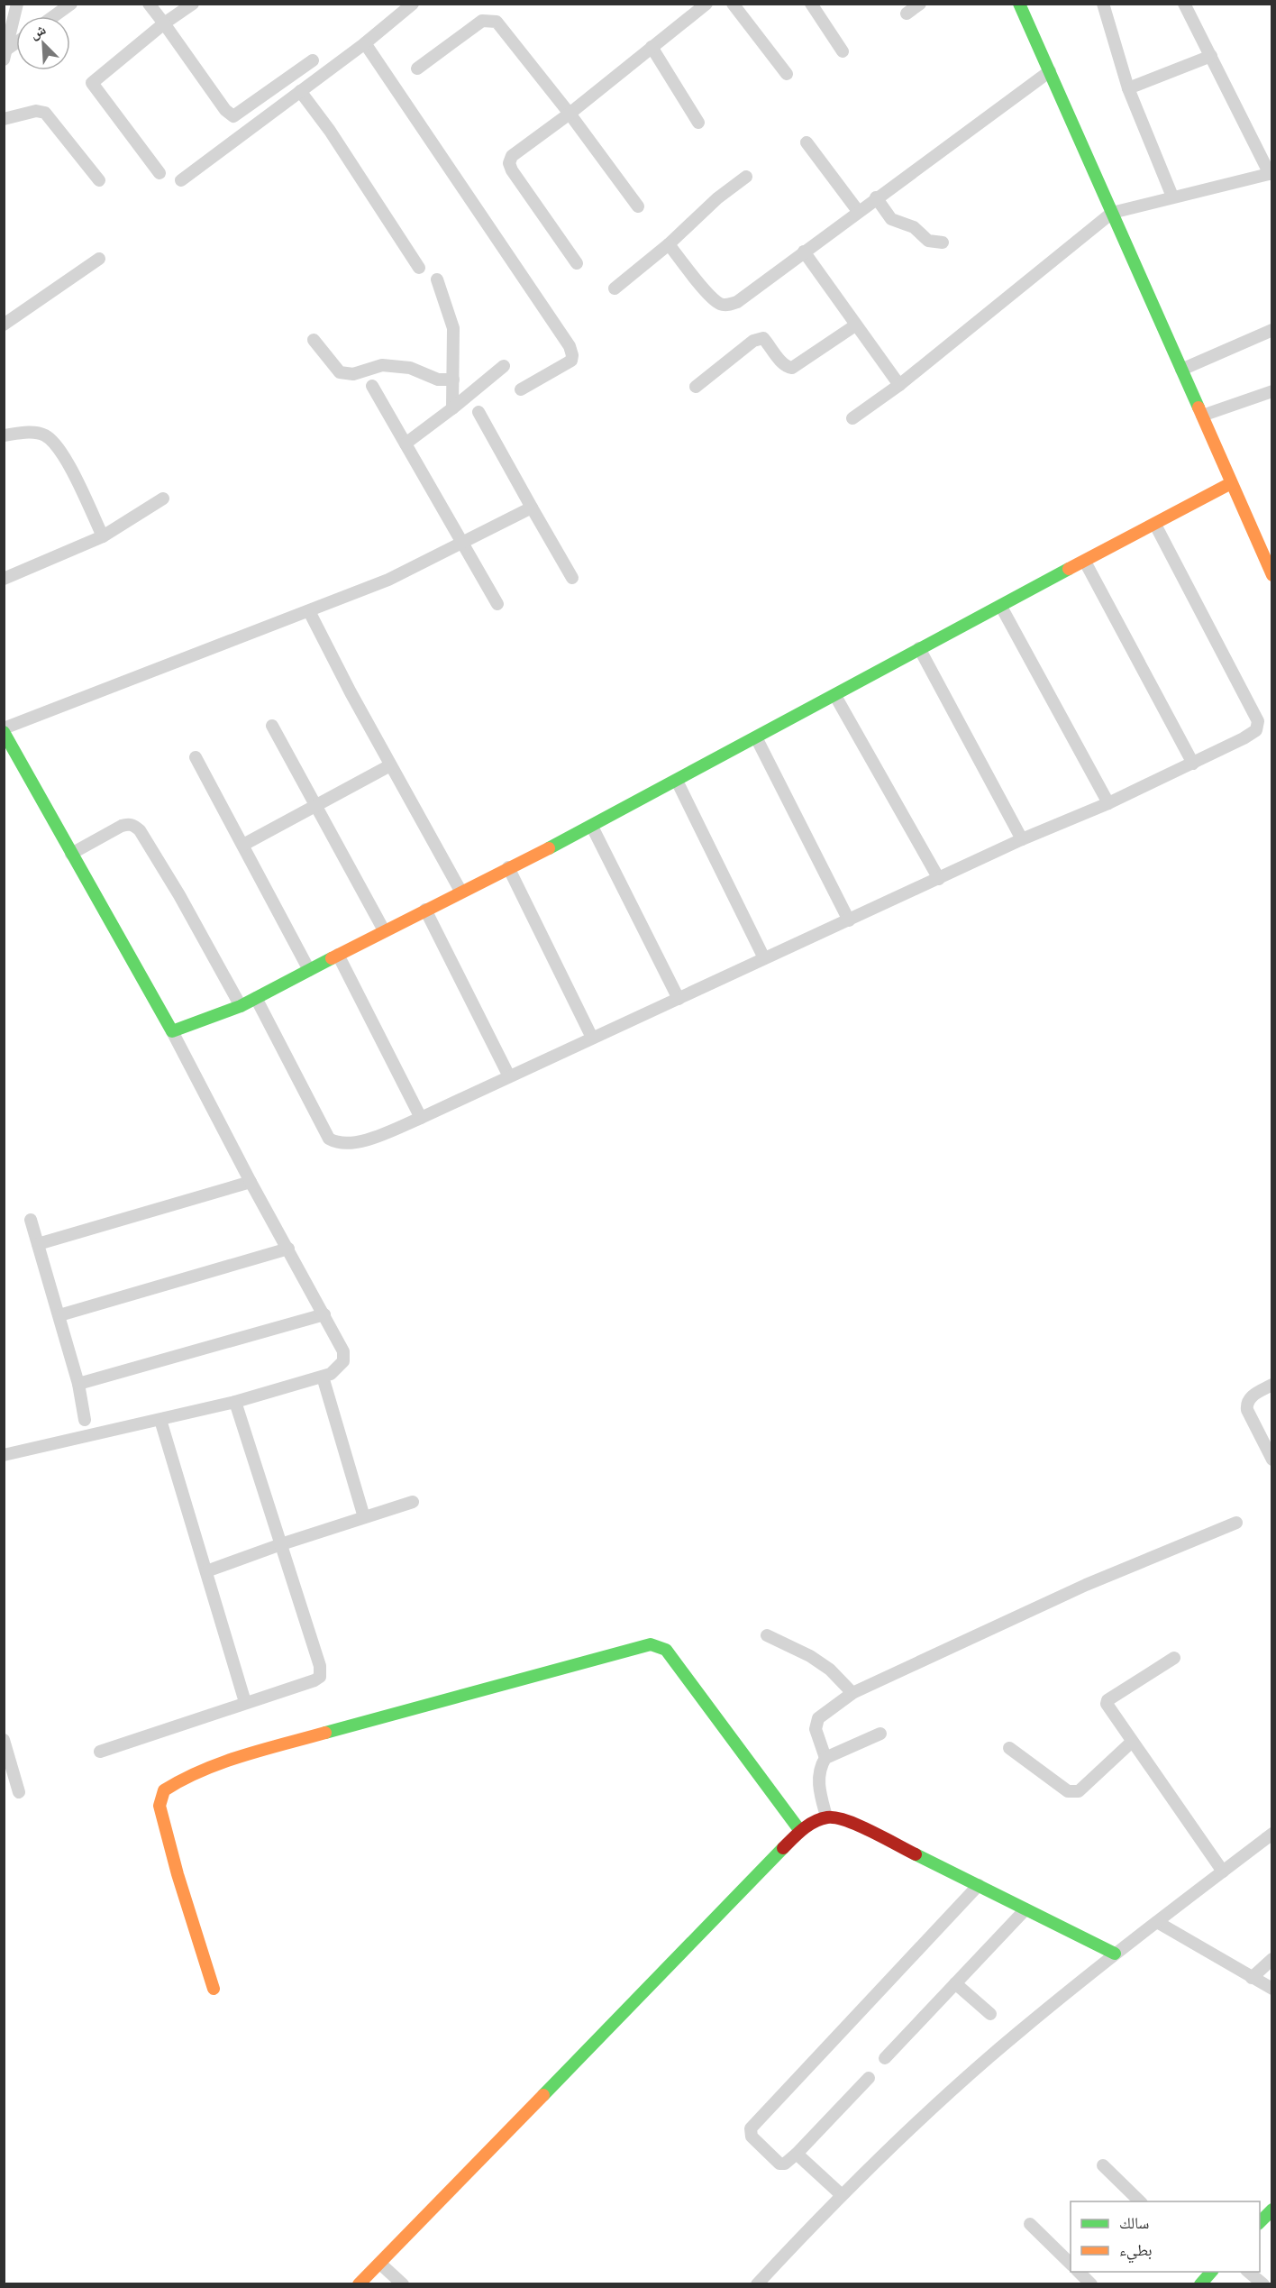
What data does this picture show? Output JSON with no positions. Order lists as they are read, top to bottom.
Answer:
{
  "legend": ["سالك", "بطيء"],
  "north": "top left"
}
